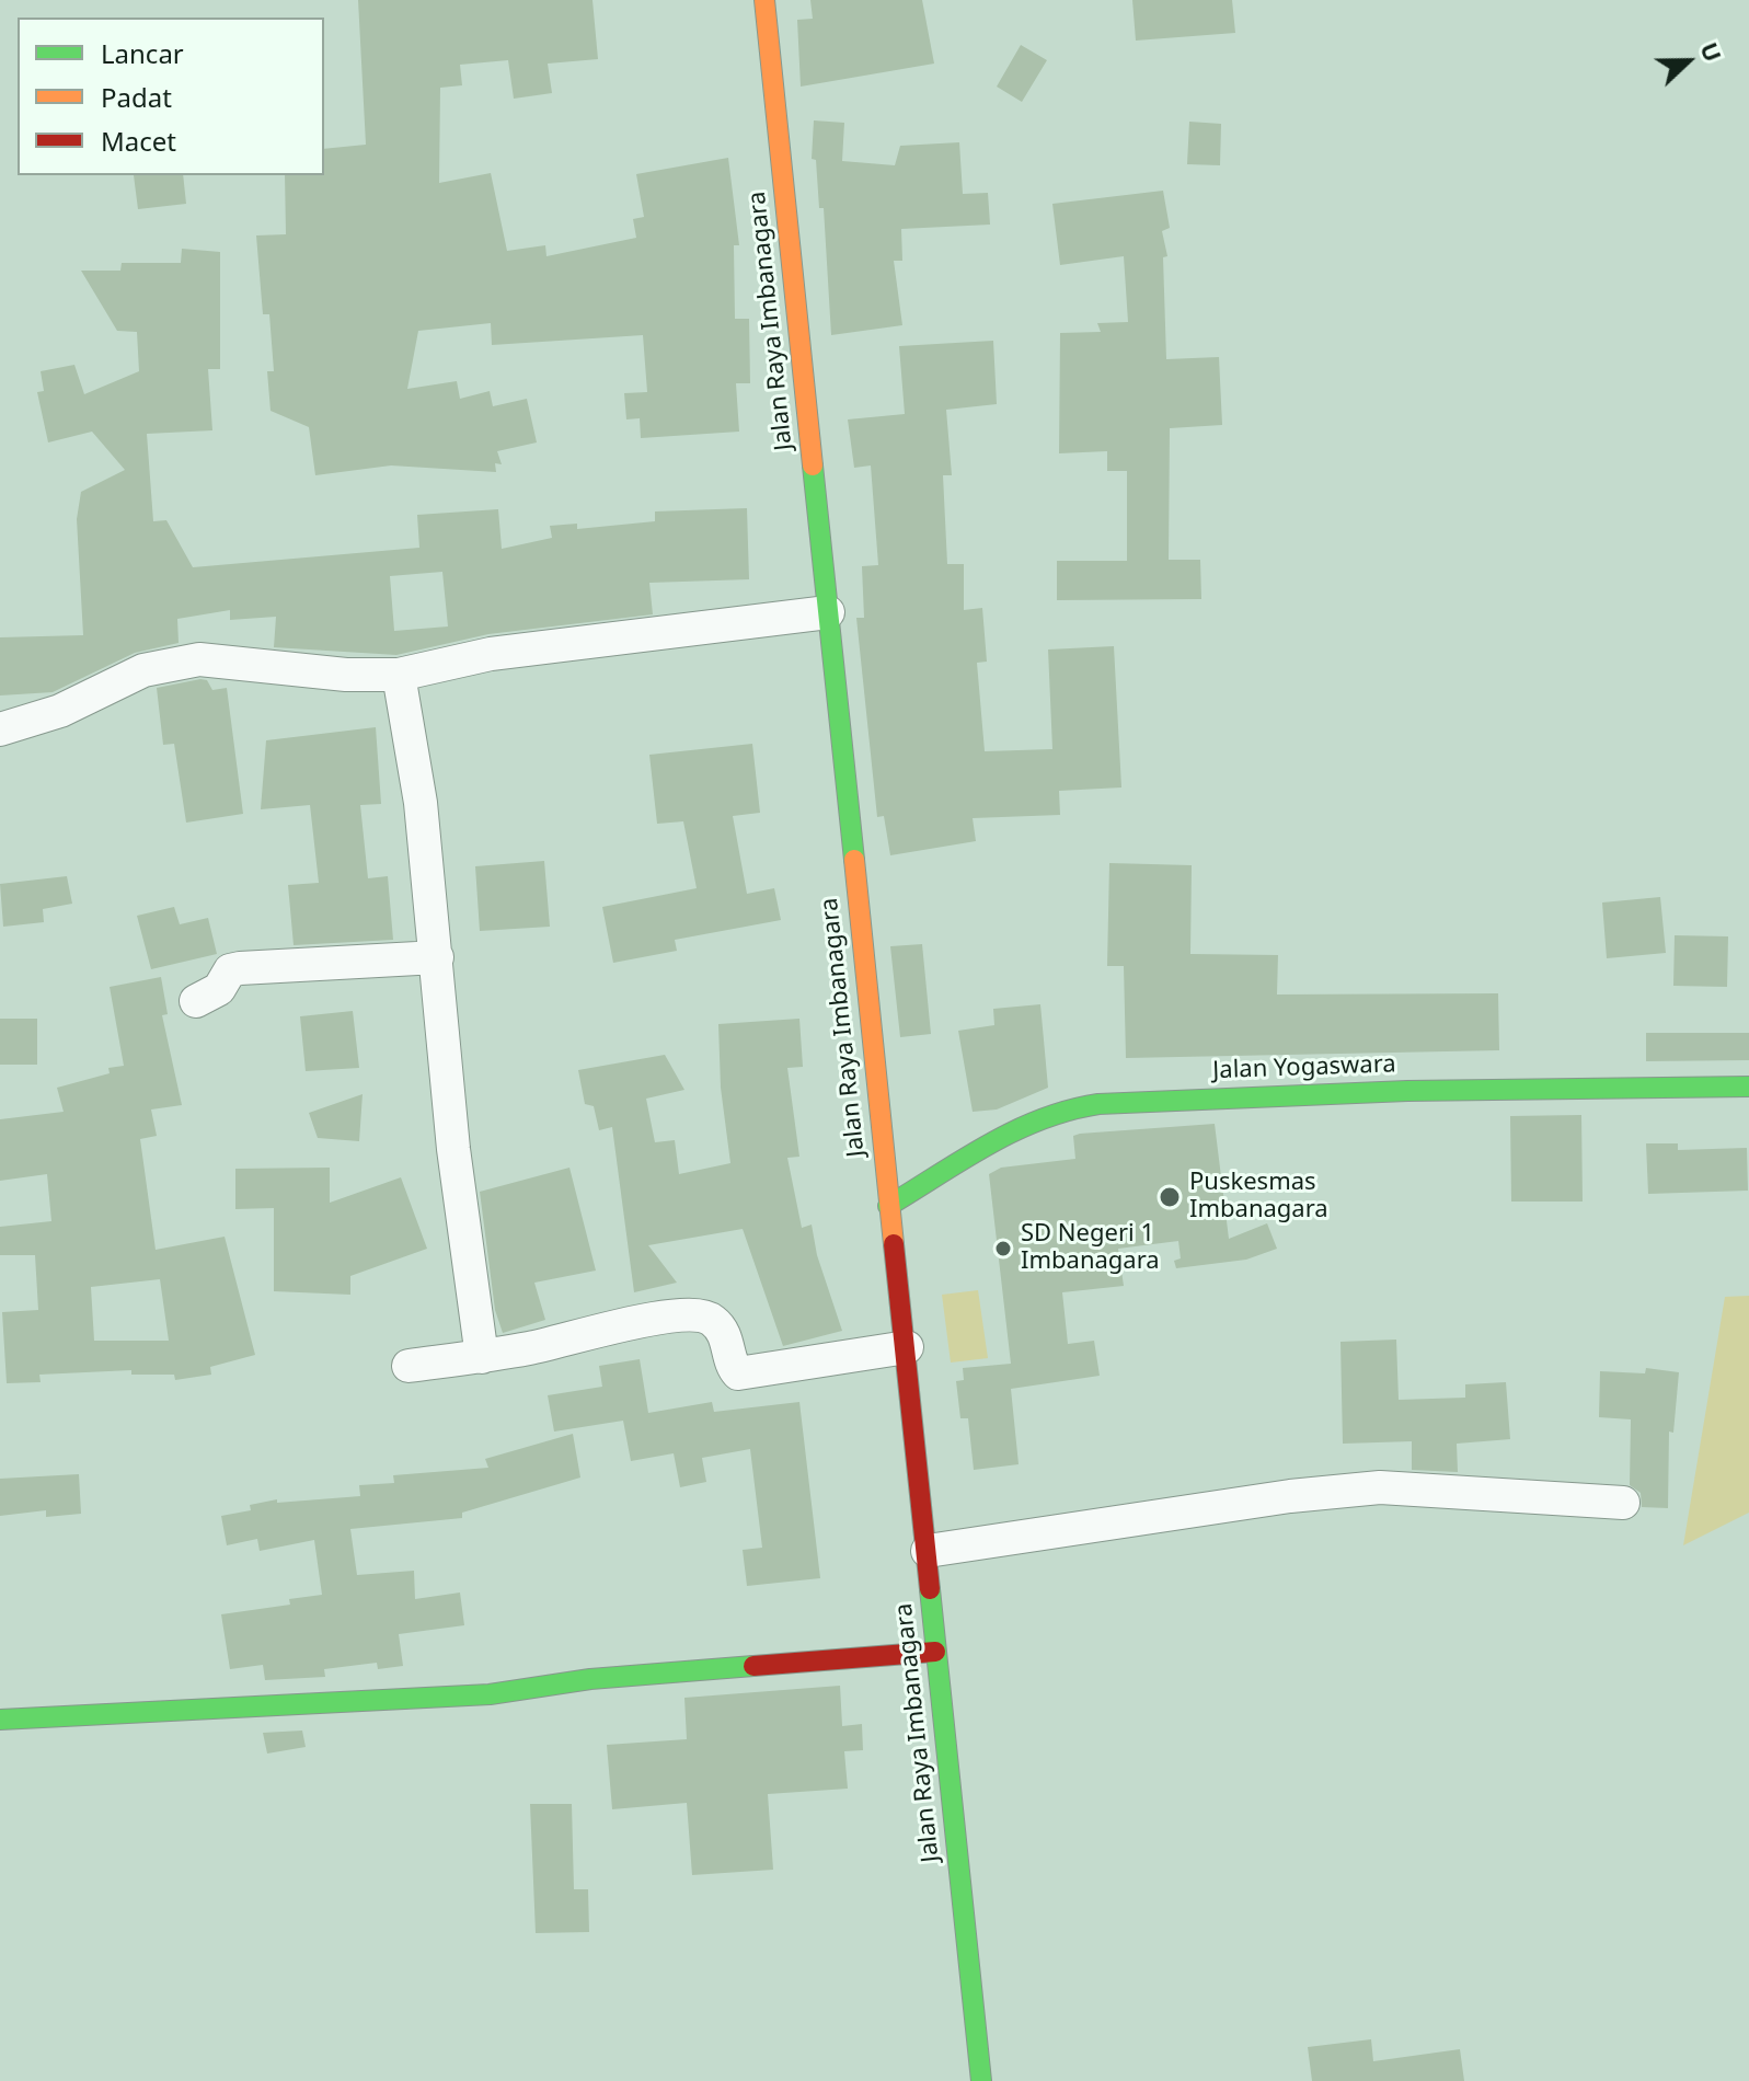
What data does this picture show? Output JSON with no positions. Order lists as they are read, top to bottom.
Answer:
{
  "streets": {
    "main road": ["Jalan Raya Imbanagara", "Jalan Yogaswara"]
  },
  "crossings": [
    ["Jalan Raya Imbanagara", "Jalan Yogaswara"]
  ],
  "places": ["Puskesmas Imbanagara", "SD Negeri 1 Imbanagara"],
  "legend": ["Lancar", "Padat", "Macet"],
  "north": "right"
}
